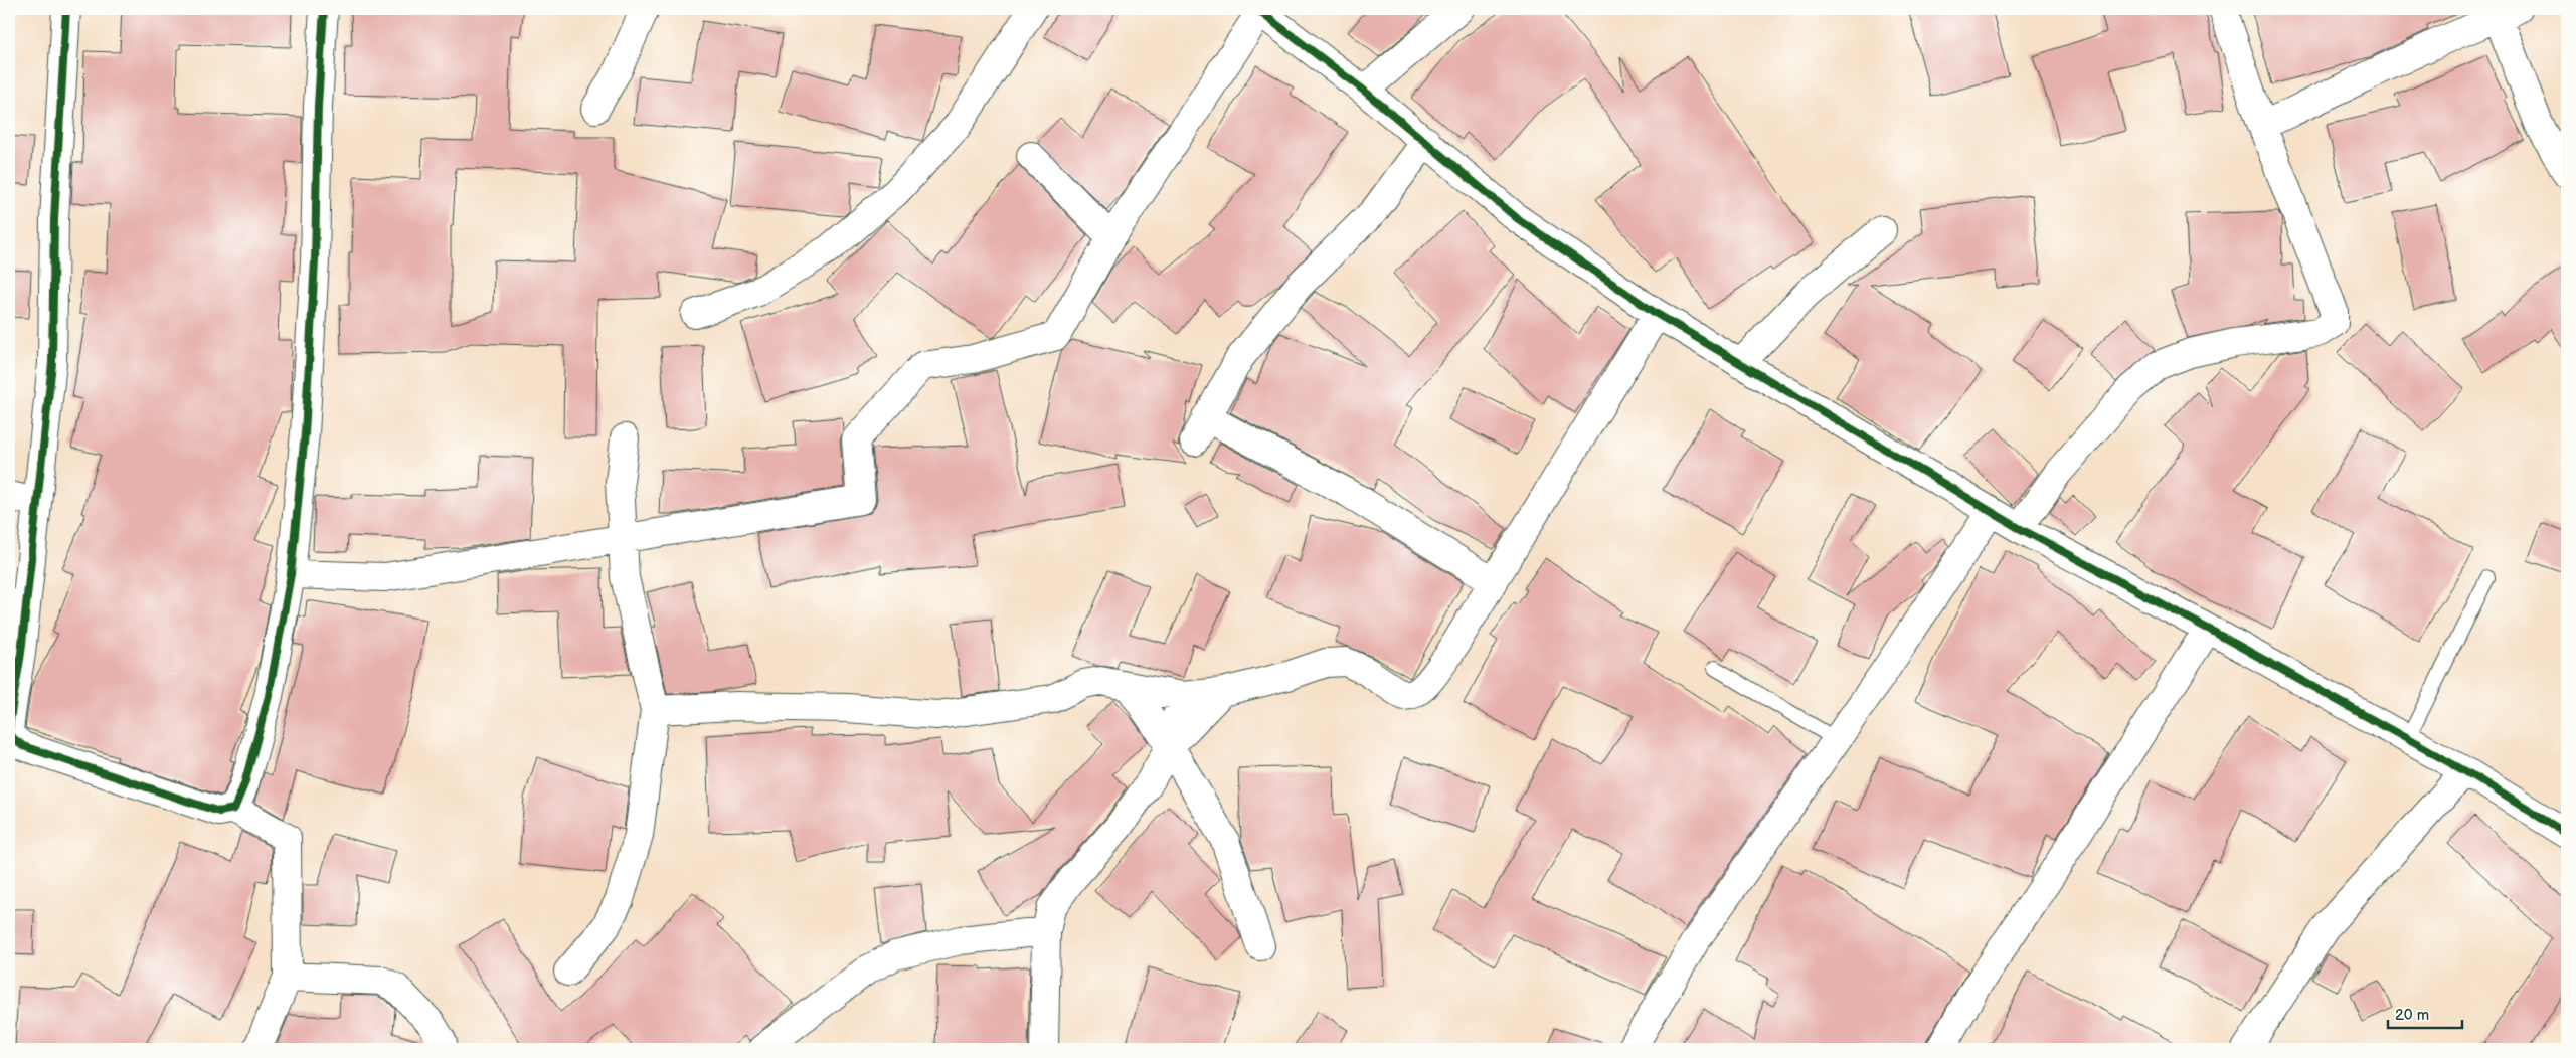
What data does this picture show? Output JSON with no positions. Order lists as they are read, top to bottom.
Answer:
{
  "scale_bar": "20 m"
}
